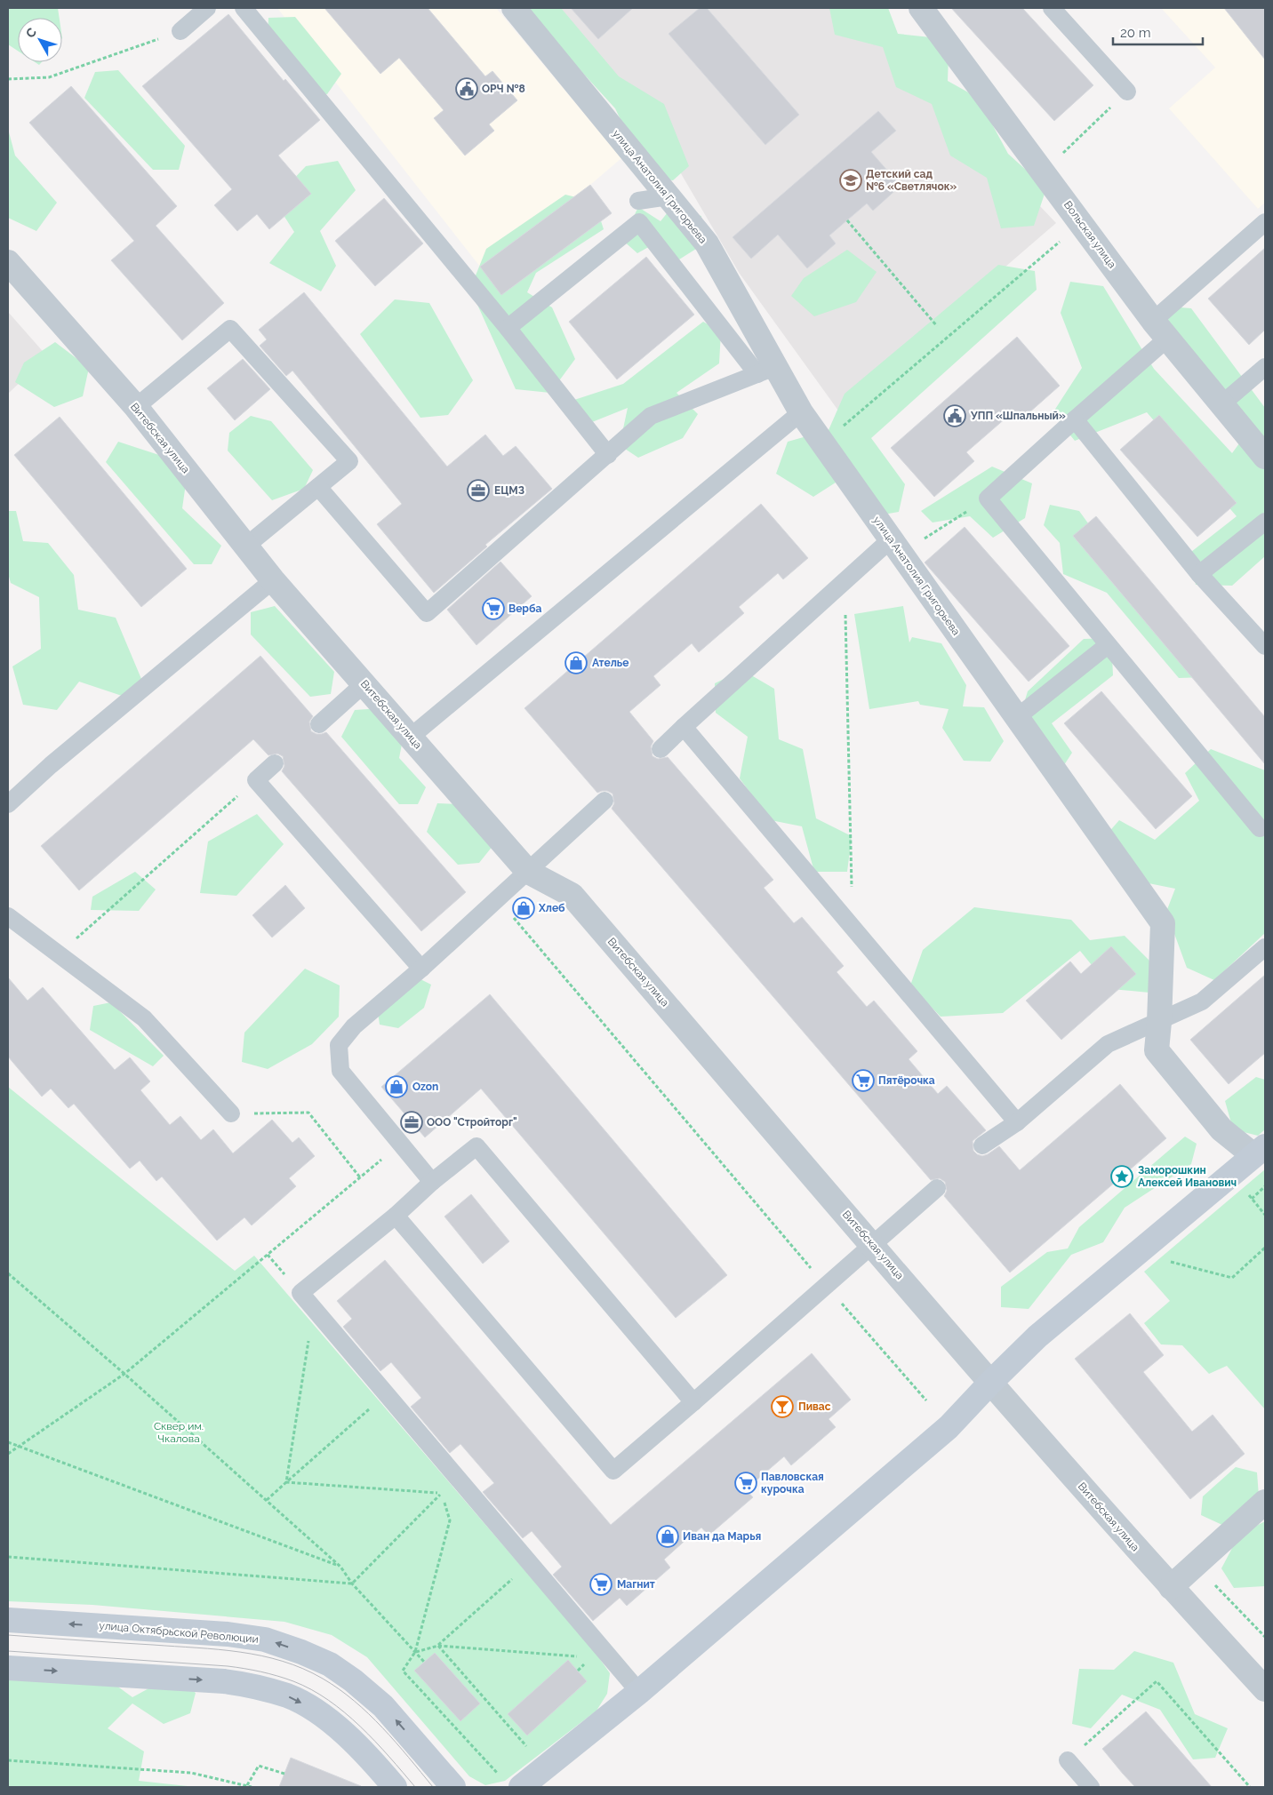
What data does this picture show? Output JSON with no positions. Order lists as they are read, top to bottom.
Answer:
{
  "streets": {
    "street": [
      "улица Анатолия Григорьева",
      "Вольская улица",
      "Витебская улица",
      "улица Октябрьской Революции"
    ]
  },
  "parks": ["Сквер им. Чкалова"],
  "places": {
    "public building": ["ОРЧ №8", "УПП «Шпальный»"],
    "school or university": ["Детский сад №6 «Светлячок»"],
    "office": ["ЕЦМЗ", "ООО \"Стройторг\""],
    "supermarket": [
      "Верба",
      "Пятёрочка",
      "Павловская курочка",
      "Магнит"
    ],
    "shop": [
      "Ателье",
      "Хлеб",
      "Ozon",
      "Иван да Марья"
    ],
    "place": ["Заморошкин Алексей Иванович"],
    "bar": ["Пивас"]
  },
  "scale_bar": "20 m",
  "north": "top left"
}
